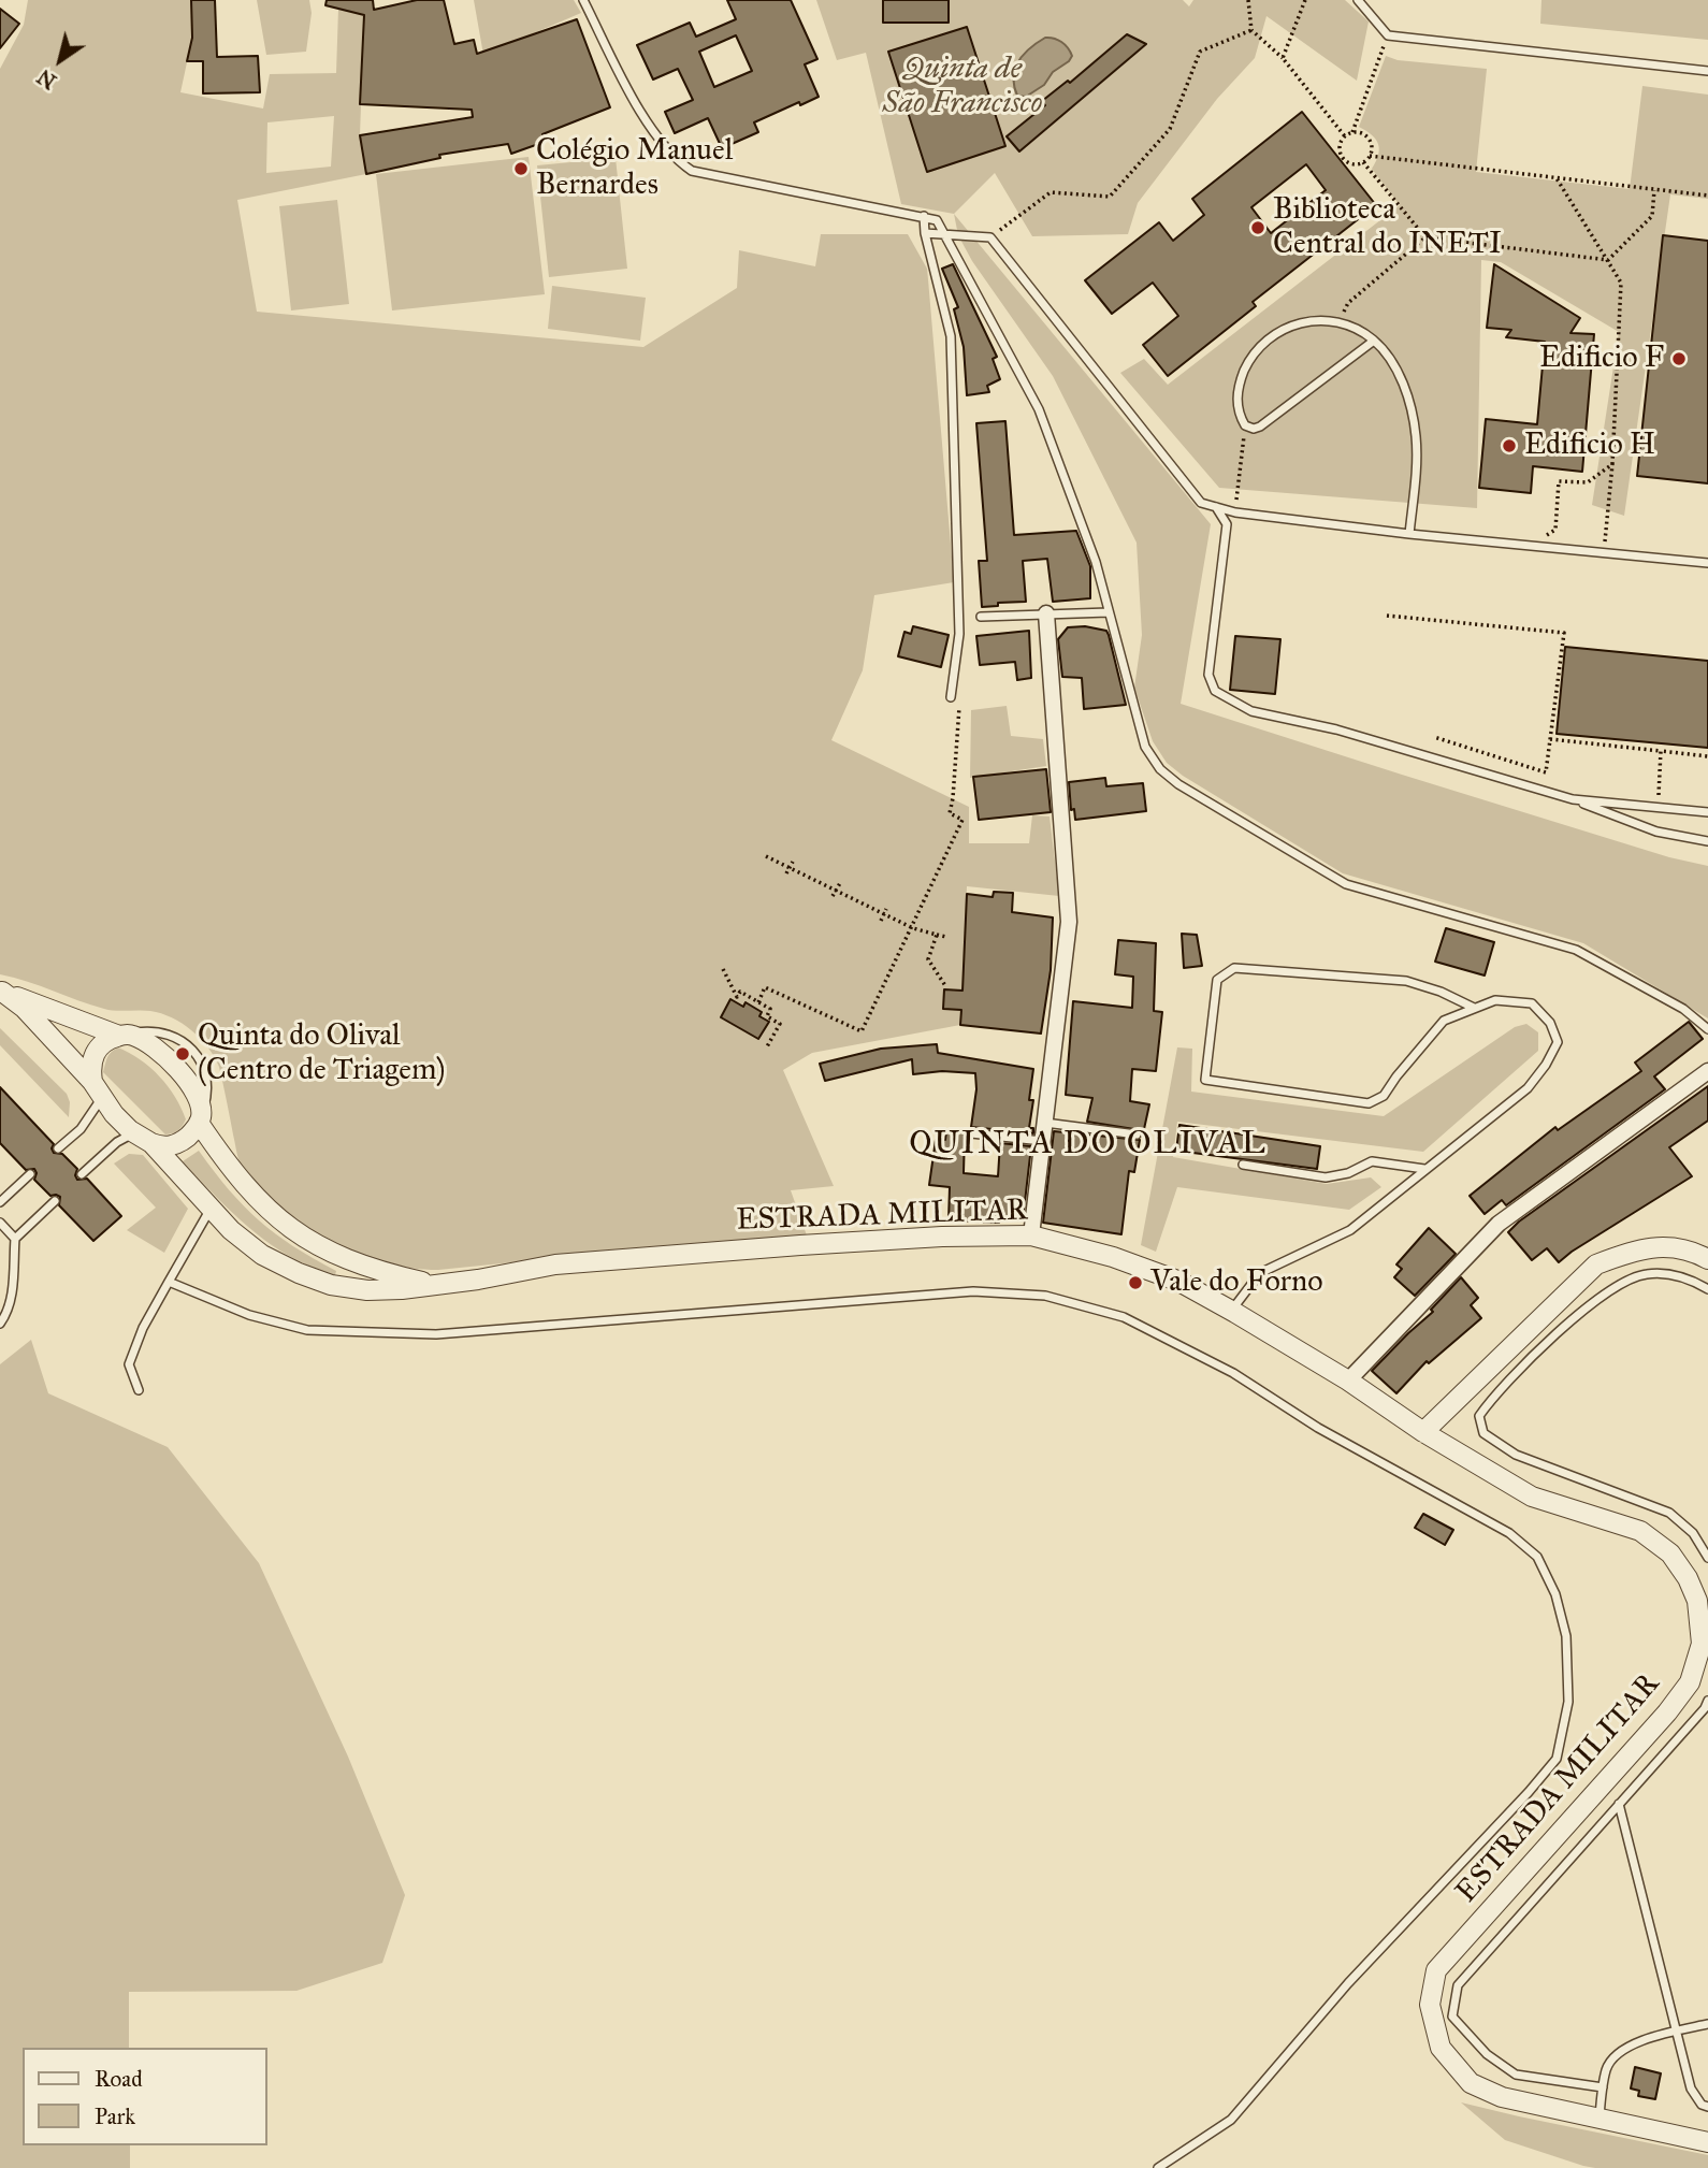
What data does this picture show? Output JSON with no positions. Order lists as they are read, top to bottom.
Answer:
{
  "streets": {
    "street": ["ESTRADA MILITAR"]
  },
  "districts": ["QUINTA DO OLIVAL"],
  "parks": ["Quinta de São Francisco"],
  "places": [
    "Colégio Manuel Bernardes",
    "Biblioteca Central do INETI",
    "Edificio F",
    "Edificio H",
    "Quinta do Olival (Centro de Triagem)",
    "Vale do Forno"
  ],
  "legend": ["Road", "Park"],
  "north": "bottom left"
}
